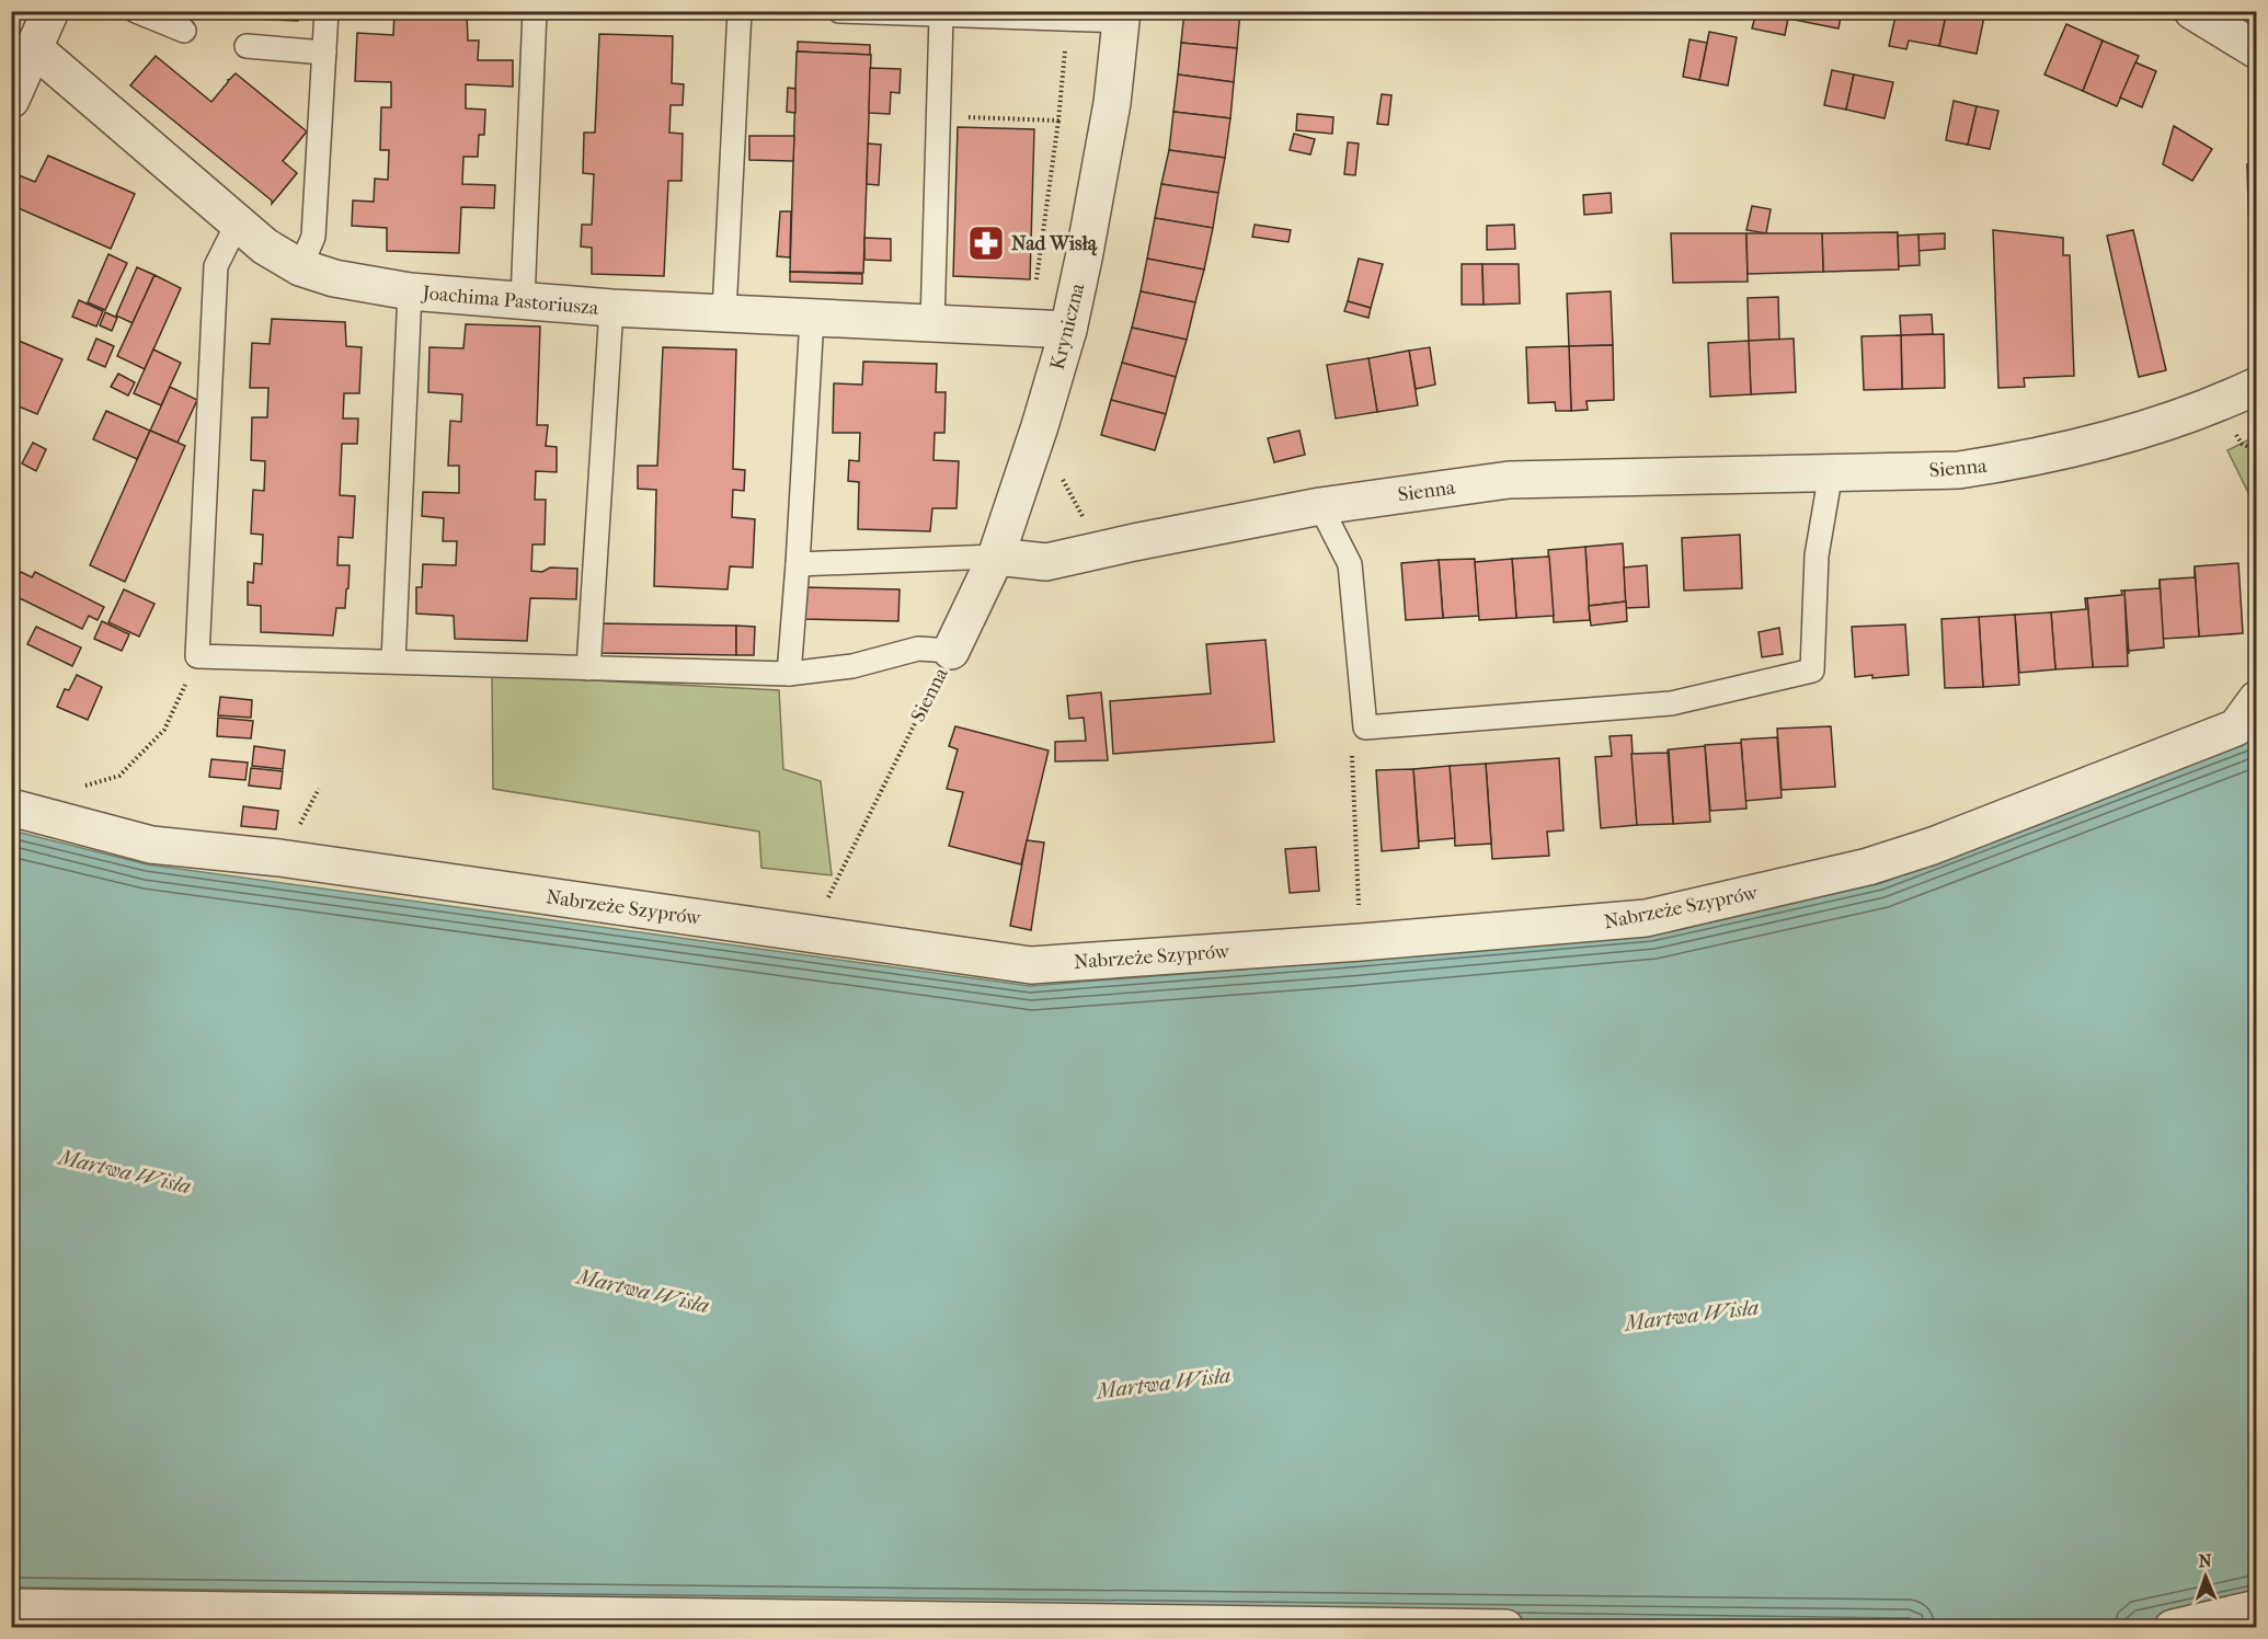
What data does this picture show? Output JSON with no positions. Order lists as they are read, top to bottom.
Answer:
{
  "streets": {
    "street": [
      "Joachima Pastoriusza",
      "Kryniczna",
      "Sienna",
      "Nabrzeże Szyprów"
    ]
  },
  "crossings": [
    ["Joachima Pastoriusza", "Kryniczna"],
    ["Kryniczna", "Sienna"]
  ],
  "water": ["Martwa Wisła"],
  "places": {
    "pharmacy": ["Nad Wisłą"]
  },
  "north": "top"
}
